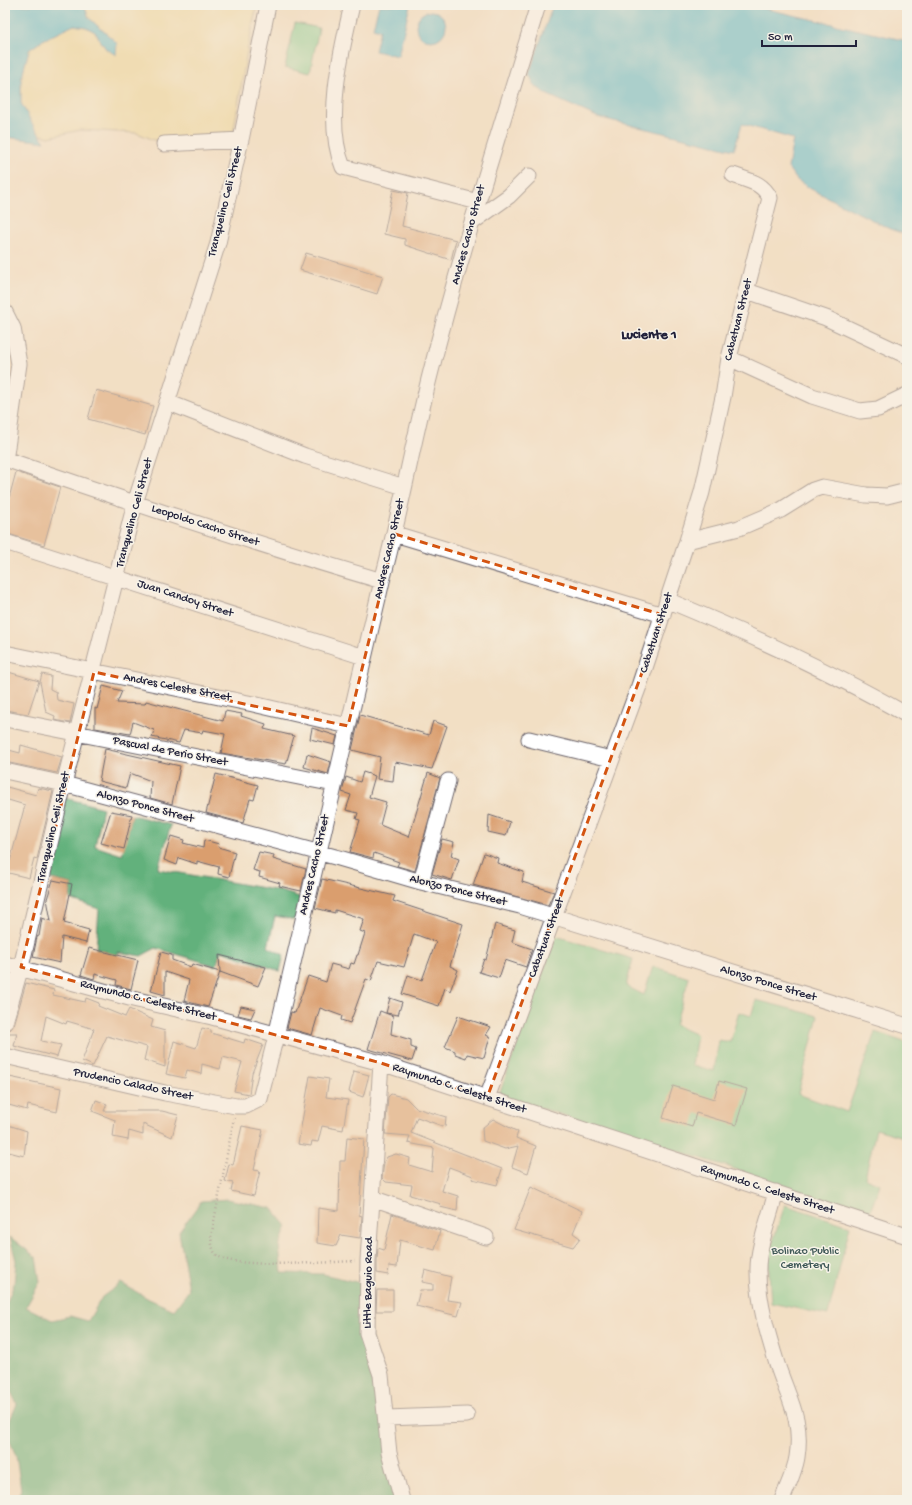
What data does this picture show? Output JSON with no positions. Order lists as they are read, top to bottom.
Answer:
{
  "streets": {
    "street": [
      "Tranquelino Celi Street",
      "Andres Cacho Street",
      "Cabatuan Street",
      "Leopoldo Cacho Street",
      "Juan Candoy Street",
      "Andres Celeste Street",
      "Pascual de Perio Street",
      "Alonzo Ponce Street",
      "Raymundo C. Celeste Street",
      "Prudencio Calado Street",
      "Little Baguio Road"
    ]
  },
  "crossings": [
    ["Tranquelino Celi Street", "Leopoldo Cacho Street"],
    ["Tranquelino Celi Street", "Juan Candoy Street"],
    ["Tranquelino Celi Street", "Andres Celeste Street"],
    ["Tranquelino Celi Street", "Pascual de Perio Street"],
    ["Tranquelino Celi Street", "Alonzo Ponce Street"],
    ["Tranquelino Celi Street", "Raymundo C. Celeste Street"],
    ["Andres Cacho Street", "Leopoldo Cacho Street"],
    ["Andres Cacho Street", "Juan Candoy Street"],
    ["Andres Cacho Street", "Andres Celeste Street"],
    ["Andres Cacho Street", "Pascual de Perio Street"],
    ["Andres Cacho Street", "Alonzo Ponce Street"],
    ["Andres Cacho Street", "Raymundo C. Celeste Street"],
    ["Andres Cacho Street", "Prudencio Calado Street"],
    ["Cabatuan Street", "Alonzo Ponce Street"],
    ["Cabatuan Street", "Raymundo C. Celeste Street"],
    ["Raymundo C. Celeste Street", "Little Baguio Road"]
  ],
  "districts": ["Luciente 1"],
  "parks": ["Bolinao Public Cemetery"],
  "scale_bar": "50 m"
}
